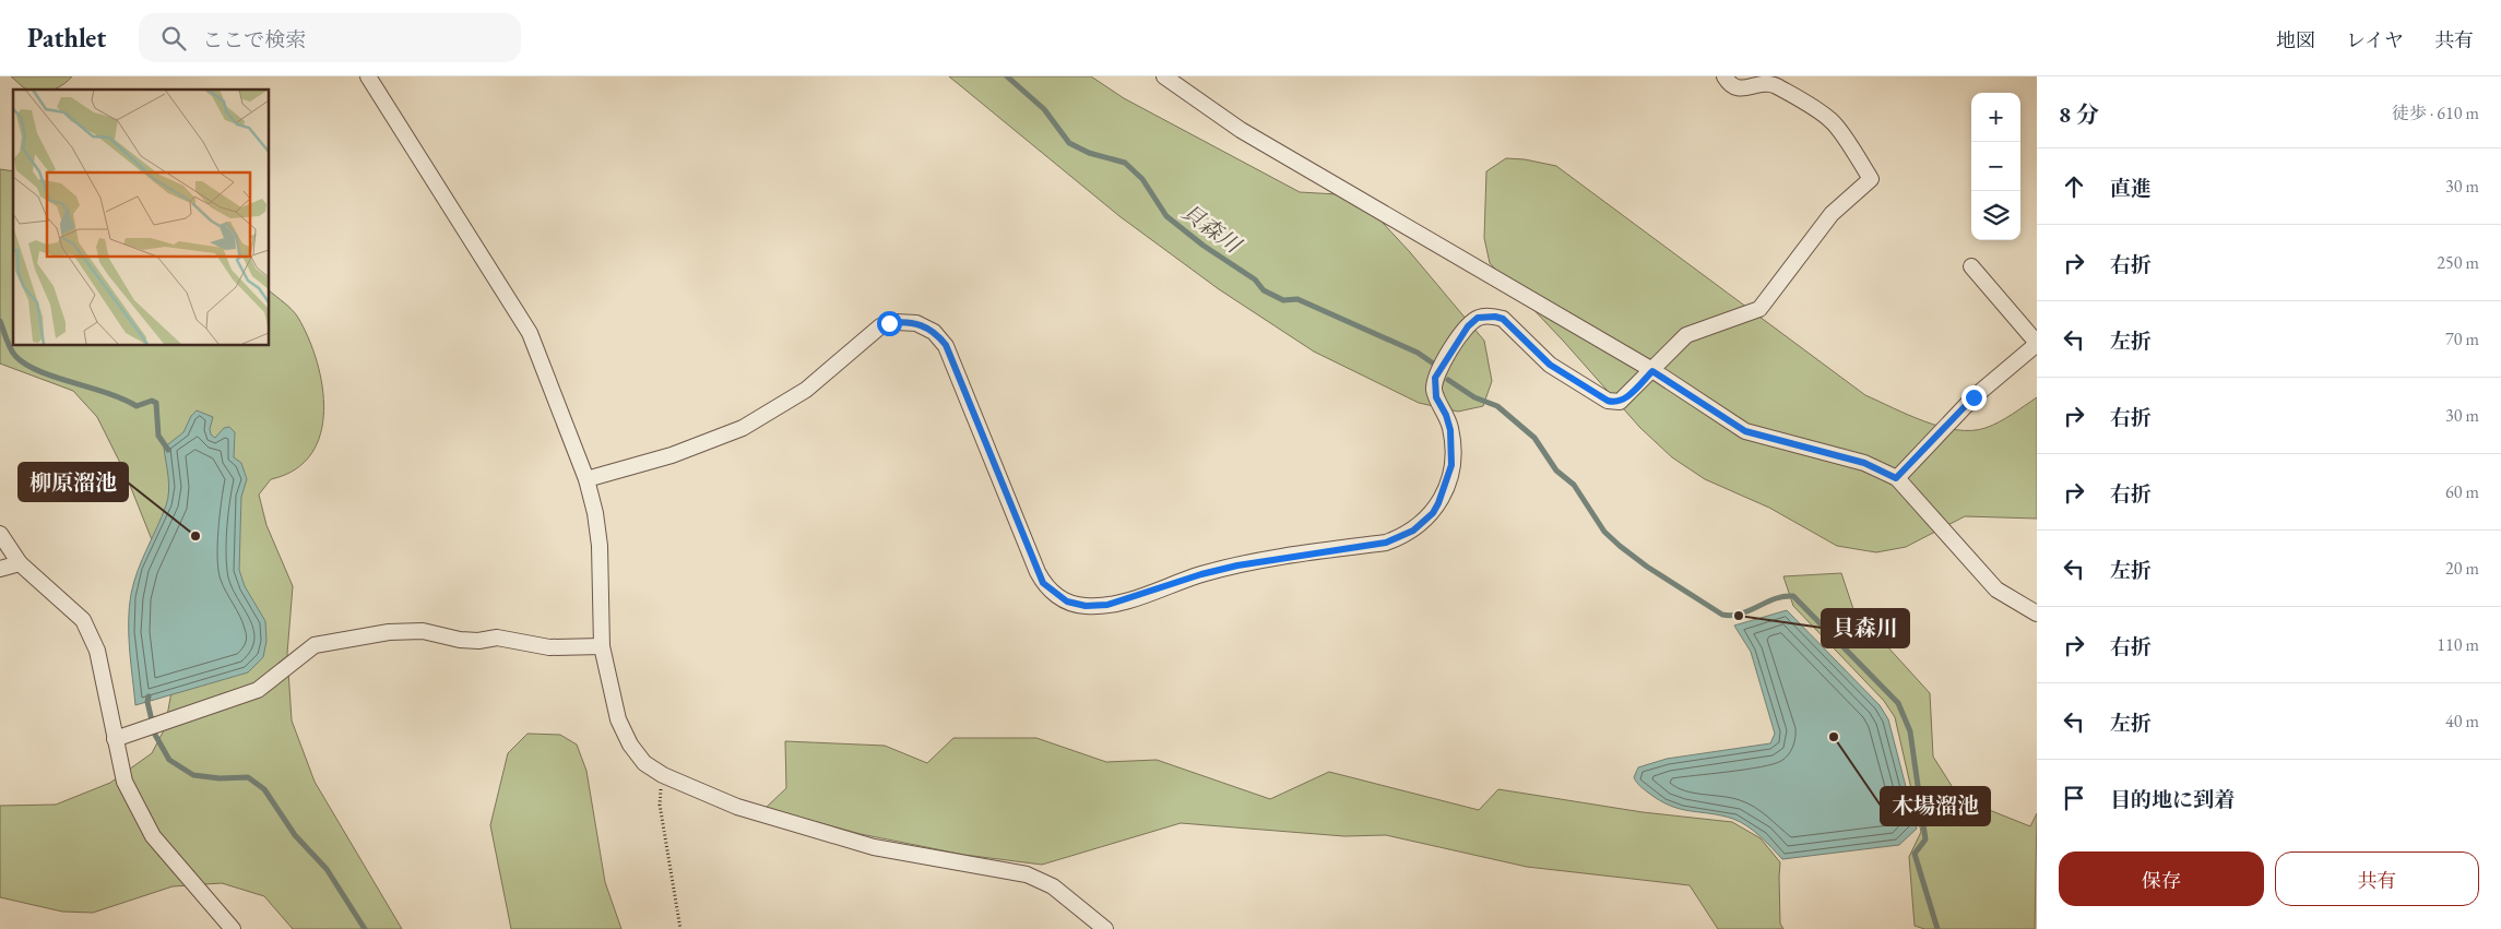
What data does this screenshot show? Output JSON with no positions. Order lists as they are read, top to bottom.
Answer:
{
  "water": ["貝森川"],
  "places": ["柳原溜池", "貝森川", "木場溜池"],
  "page": {
    "header": "Pathlet",
    "search": "ここで検索",
    "nav": ["地図", "レイヤ", "共有"],
    "heading": ["8 分", "徒歩 · 610 m"],
    "map_buttons": ["+", "−"],
    "list": [
      ["直進", "30 m"],
      ["右折", "250 m"],
      ["左折", "70 m"],
      ["右折", "30 m"],
      ["右折", "60 m"],
      ["左折", "20 m"],
      ["右折", "110 m"],
      ["左折", "40 m"],
      "目的地に到着"
    ],
    "buttons": ["保存", "共有"]
  }
}
